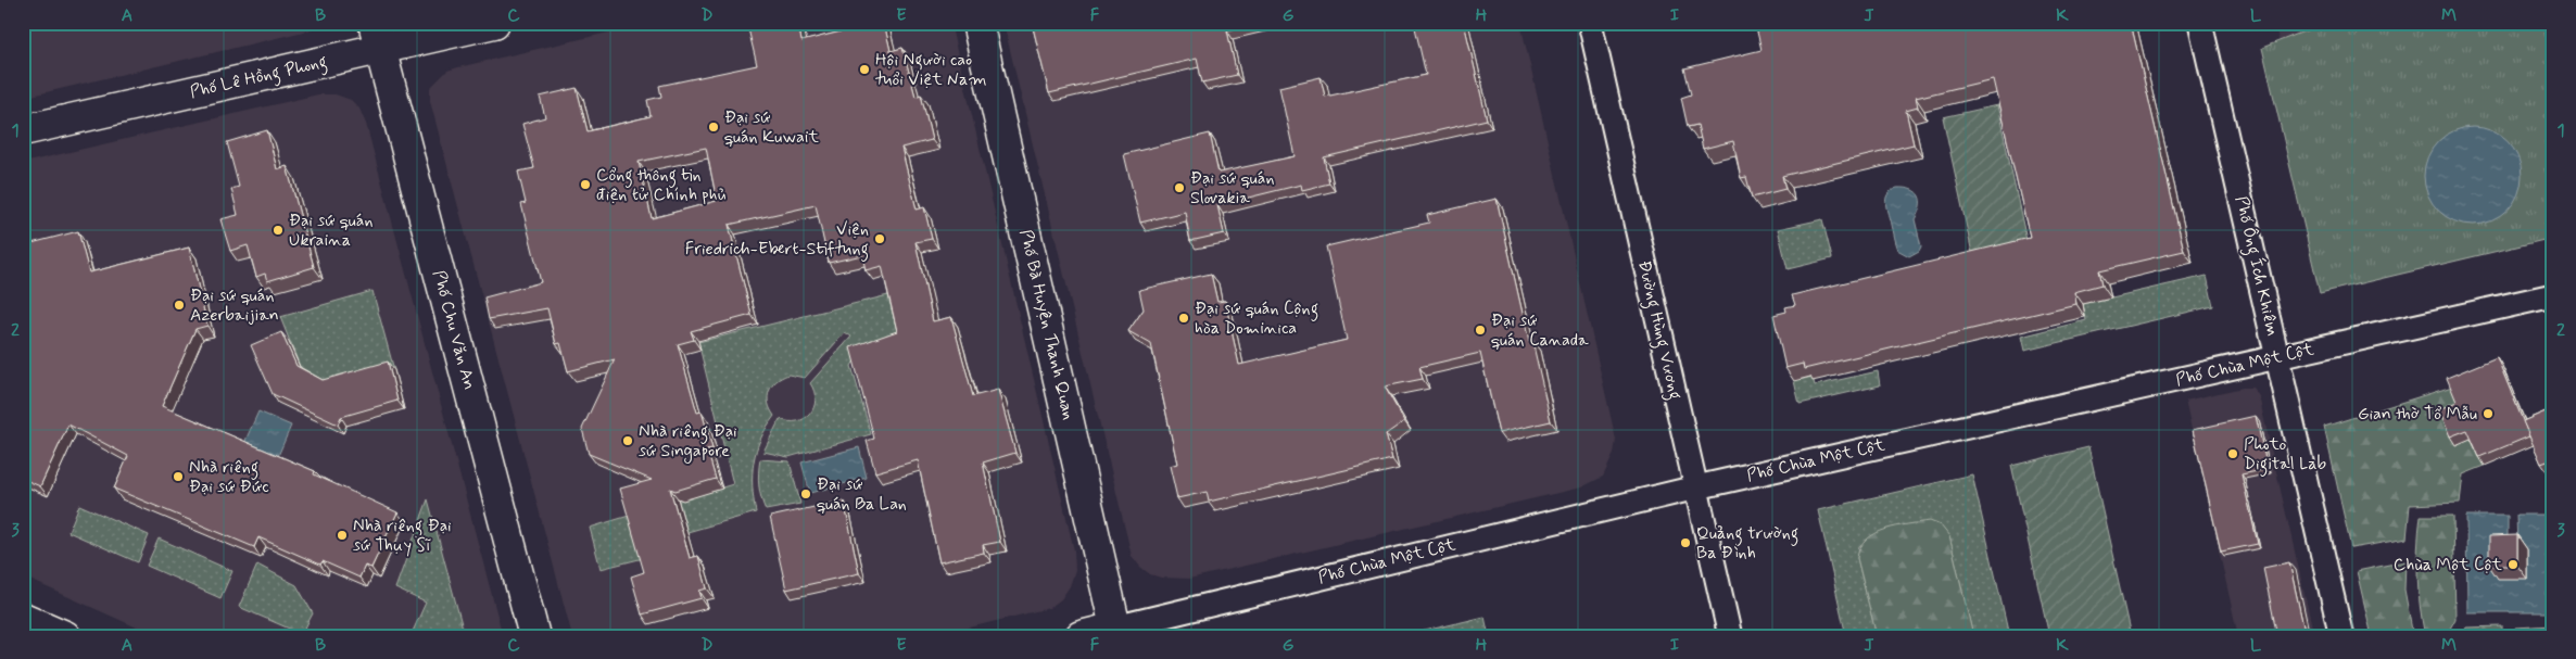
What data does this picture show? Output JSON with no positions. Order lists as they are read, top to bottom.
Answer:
{
  "streets": {
    "street": [
      "Phố Lê Hồng Phong",
      "Phố Ông Ích Khiêm",
      "Phố Bà Huyện Thanh Quan",
      "Phố Chu Văn An",
      "Đường Hùng Vương",
      "Phố Chùa Một Cột"
    ]
  },
  "crossings": [
    ["Phố Lê Hồng Phong", "Phố Chu Văn An"],
    ["Phố Ông Ích Khiêm", "Phố Chùa Một Cột"],
    ["Phố Bà Huyện Thanh Quan", "Phố Chùa Một Cột"],
    ["Đường Hùng Vương", "Phố Chùa Một Cột"]
  ],
  "places": [
    "Hội Người cao tuổi Việt Nam",
    "Đại sứ quán Kuwait",
    "Cổng thông tin điện tử Chính phủ",
    "Đại sứ quán Slovakia",
    "Đại sứ quán Ukraina",
    "Viện Friedrich-Ebert-Stiftung",
    "Đại sứ quán Azerbaijian",
    "Đại sứ quán Cộng hòa Dominica",
    "Đại sứ quán Canada",
    "Gian thờ Tổ Mẫu",
    "Nhà riêng Đại sứ Singapore",
    "Photo Digital Lab",
    "Nhà riêng Đại sứ Đức",
    "Đại sứ quán Ba Lan",
    "Nhà riêng Đại sứ Thụy Sĩ",
    "Quảng trường Ba Đình",
    "Chùa Một Cột"
  ],
  "grid": {
    "columns": [
      "A",
      "B",
      "C",
      "D",
      "E",
      "F",
      "G",
      "H",
      "I",
      "J",
      "K",
      "L",
      "M"
    ],
    "rows": ["1", "2", "3"]
  }
}
